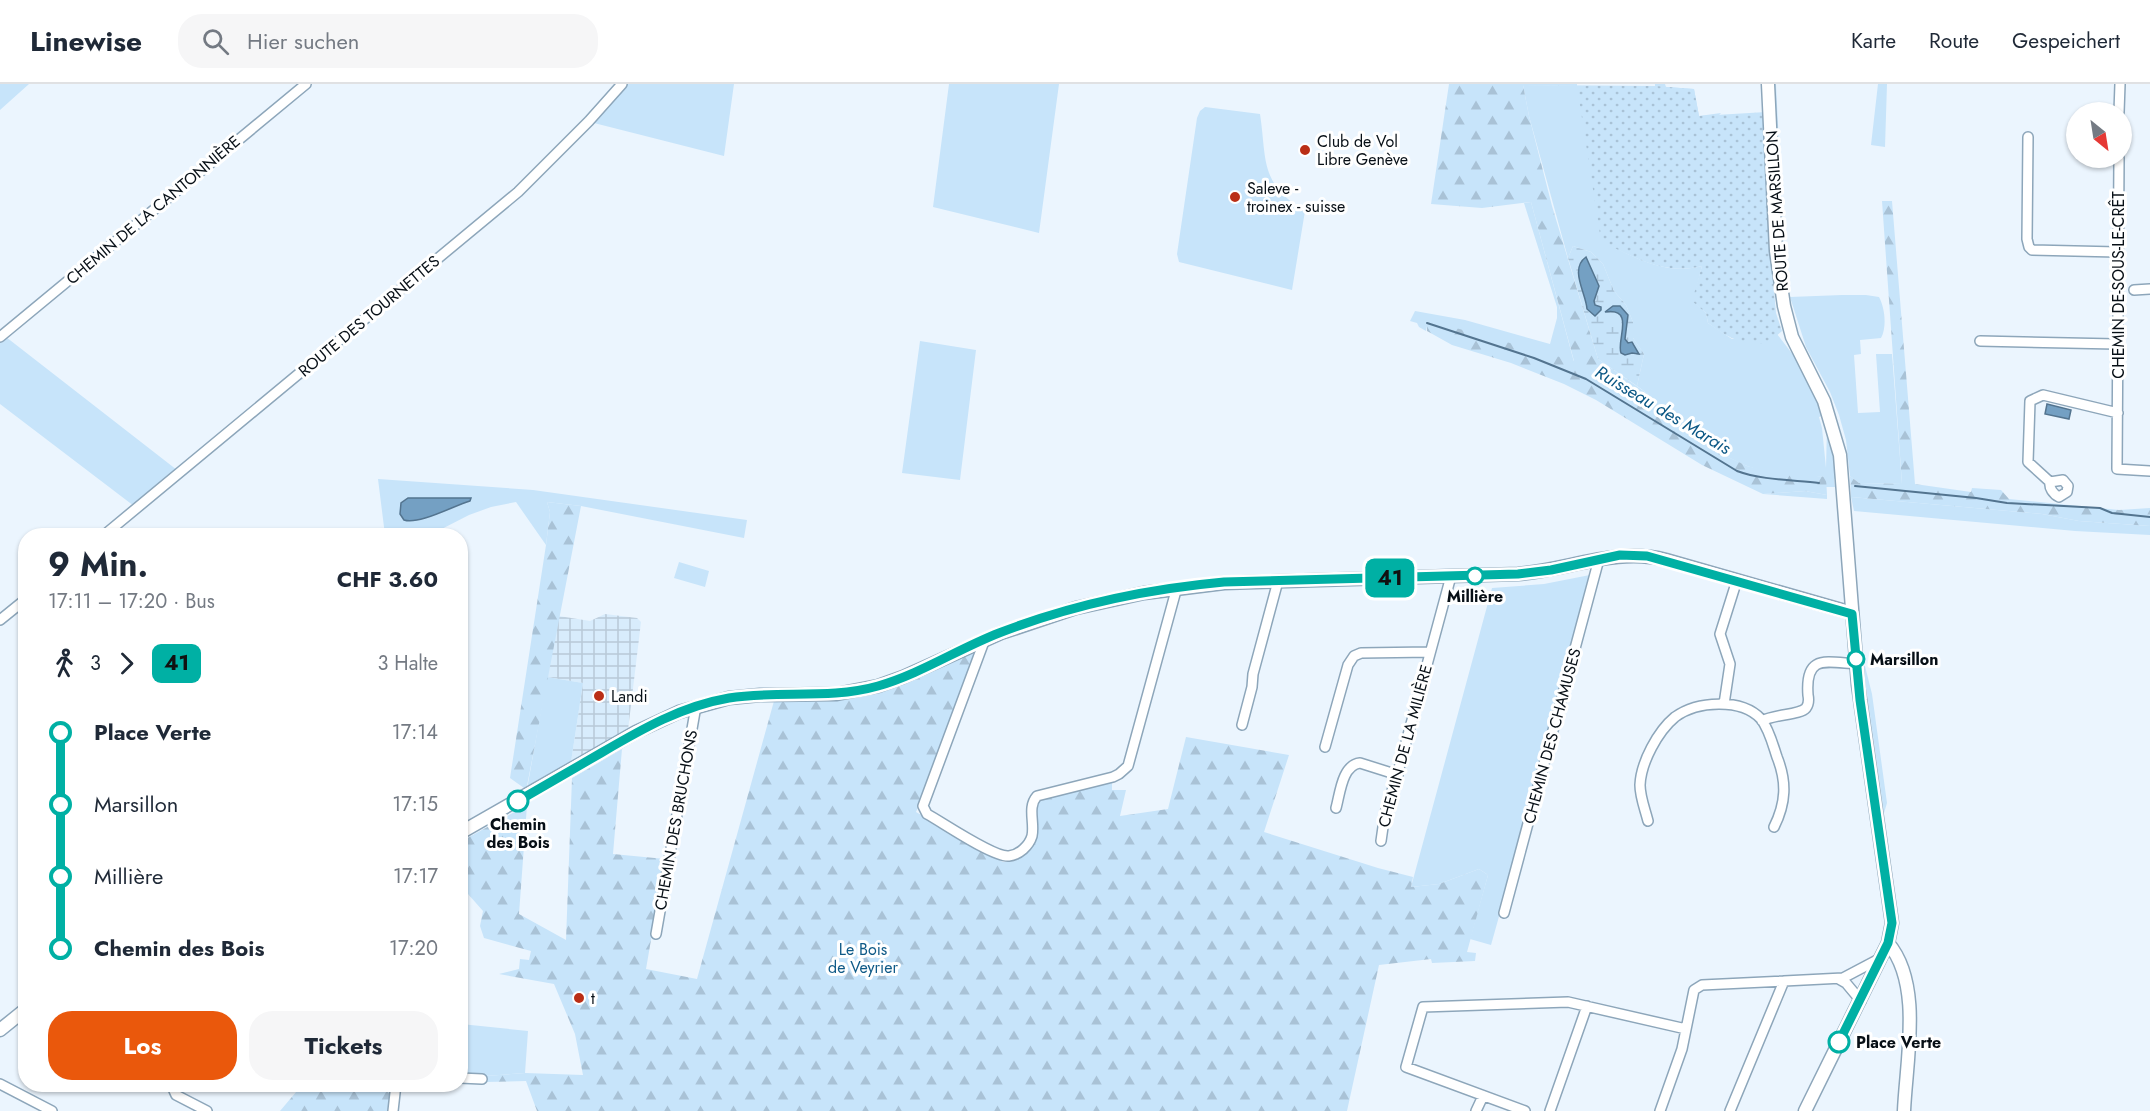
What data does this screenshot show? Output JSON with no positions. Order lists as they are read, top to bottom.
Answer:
{
  "streets": {
    "street": [
      "CHEMIN DE LA CANTONNIÈRE",
      "ROUTE DE MARSILLON",
      "CHEMIN DE-SOUS-LE-CRÊT",
      "ROUTE DES TOURNETTES",
      "CHEMIN DES CHAMUSES",
      "CHEMIN DE LA MILIÈRE",
      "CHEMIN DES BRUCHONS"
    ]
  },
  "water": ["Ruisseau des Marais"],
  "parks": ["Le Bois de Veyrier"],
  "places": [
    "Club de Vol Libre Genève",
    "Saleve - troinex - suisse",
    "Millière",
    "Marsillon",
    "Landi",
    "Chemin des Bois",
    "t",
    "Place Verte"
  ],
  "lines": ["bus line 41"],
  "north": "bottom right",
  "page": {
    "header": "Linewise",
    "search": "Hier suchen",
    "nav": ["Karte", "Route", "Gespeichert"],
    "on_map": "41",
    "heading": ["9 Min.", "17:11 – 17:20 · Bus", "CHF 3.60"],
    "legs": ["3", "41", "3 Halte"],
    "list": [
      {
        "name": "Place Verte",
        "value": "17:14"
      },
      {
        "name": "Marsillon",
        "value": "17:15"
      },
      {
        "name": "Millière",
        "value": "17:17"
      },
      {
        "name": "Chemin des Bois",
        "value": "17:20"
      }
    ],
    "buttons": ["Los", "Tickets"]
  }
}
